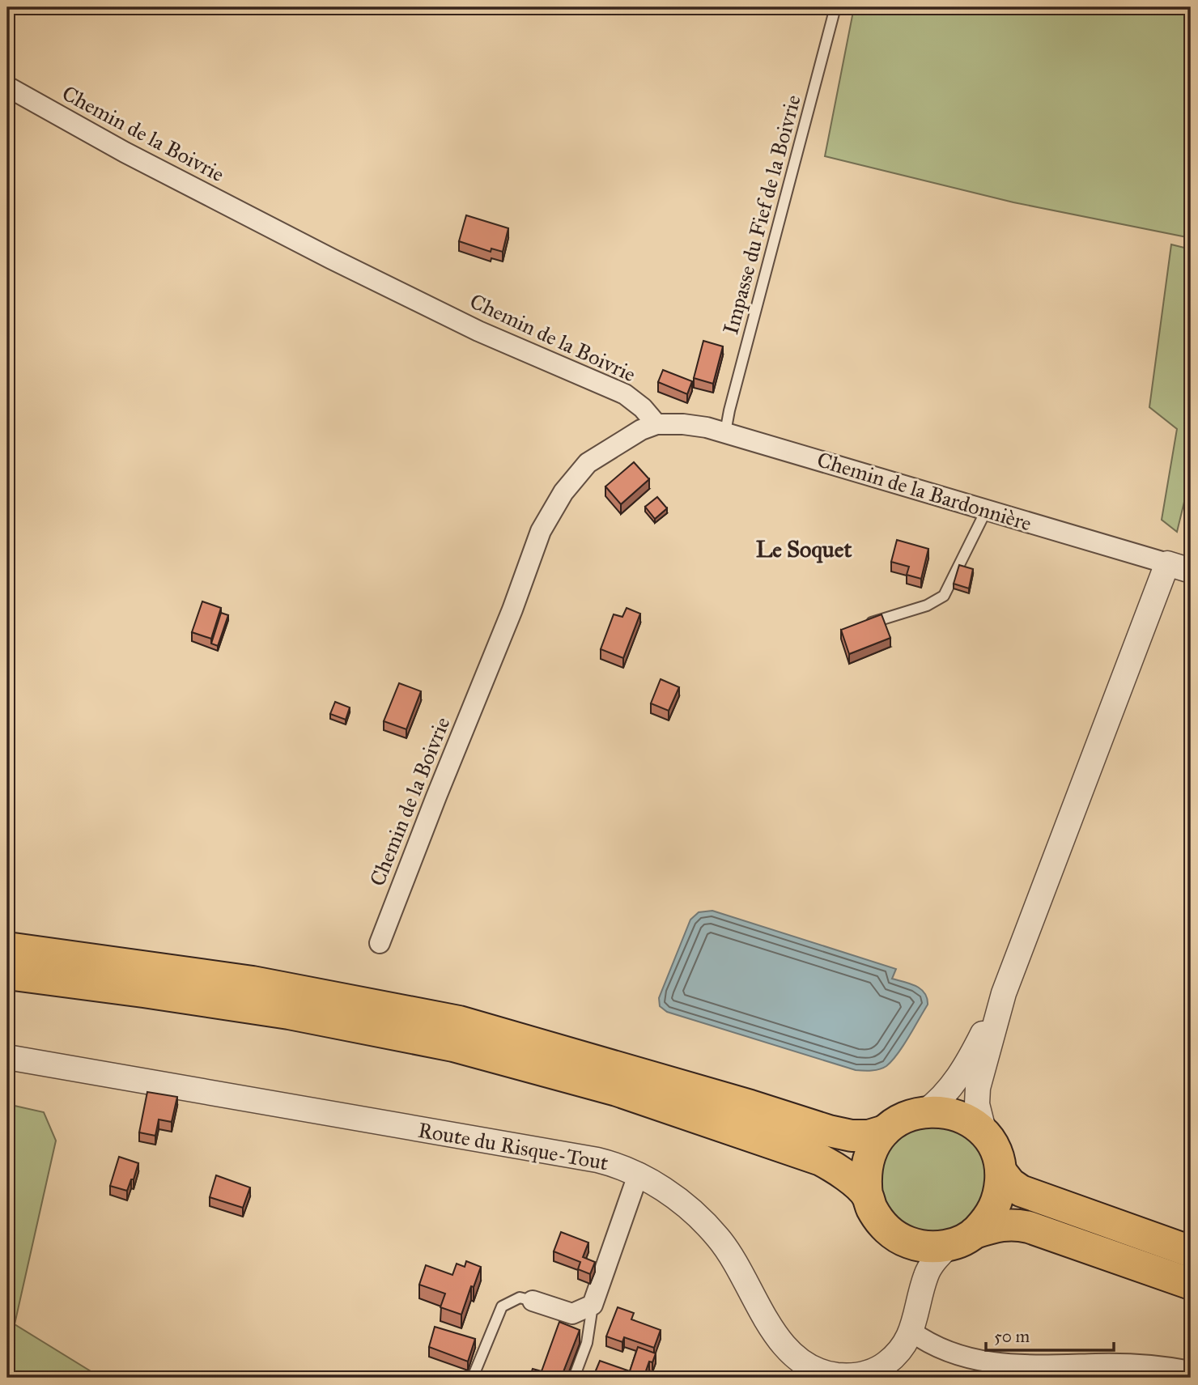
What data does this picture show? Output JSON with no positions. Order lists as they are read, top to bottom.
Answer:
{
  "streets": {
    "street": ["Chemin de la Boivrie", "Chemin de la Bardonnière", "Route du Risque-Tout"],
    "lane": ["Impasse du Fief de la Boivrie"]
  },
  "crossings": [
    ["Chemin de la Boivrie", "Chemin de la Bardonnière"],
    ["Impasse du Fief de la Boivrie", "Chemin de la Bardonnière"]
  ],
  "districts": ["Le Soquet"],
  "scale_bar": "50 m"
}
